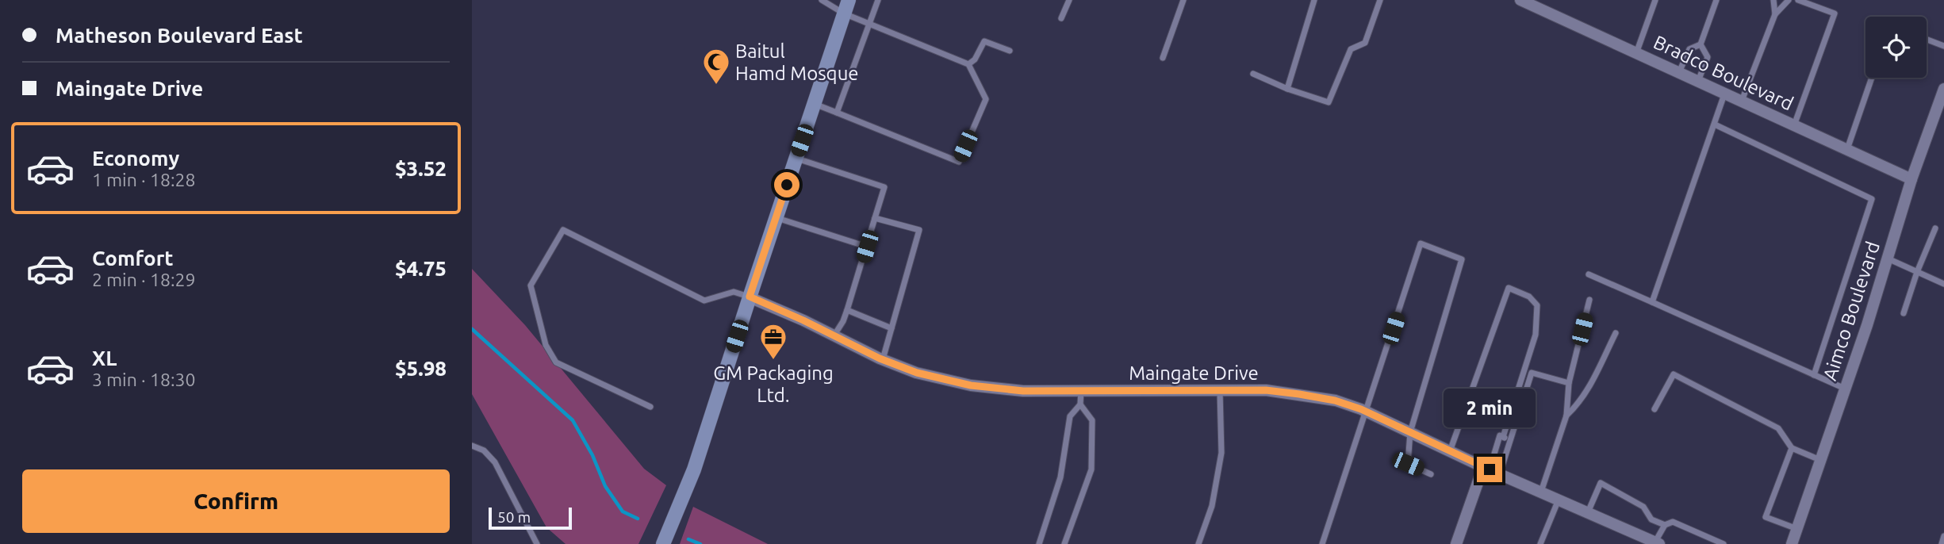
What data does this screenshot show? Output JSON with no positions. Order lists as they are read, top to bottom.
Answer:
{
  "streets": {
    "street": ["Bradco Boulevard", "Aimco Boulevard", "Maingate Drive"]
  },
  "crossings": [
    ["Bradco Boulevard", "Aimco Boulevard"]
  ],
  "places": {
    "mosque": ["Baitul Hamd Mosque"],
    "office": ["GM Packaging Ltd."]
  },
  "scale_bar": "50 m",
  "page": {
    "banner": ["Matheson Boulevard East", "Maingate Drive"],
    "list": [
      {
        "name": "Economy",
        "note": "1 min · 18:28",
        "value": "$3.52"
      },
      {
        "name": "Comfort",
        "note": "2 min · 18:29",
        "value": "$4.75"
      },
      {
        "name": "XL",
        "note": "3 min · 18:30",
        "value": "$5.98"
      }
    ],
    "bubble": "2 min",
    "buttons": "Confirm",
    "scale": "50 m"
  }
}
